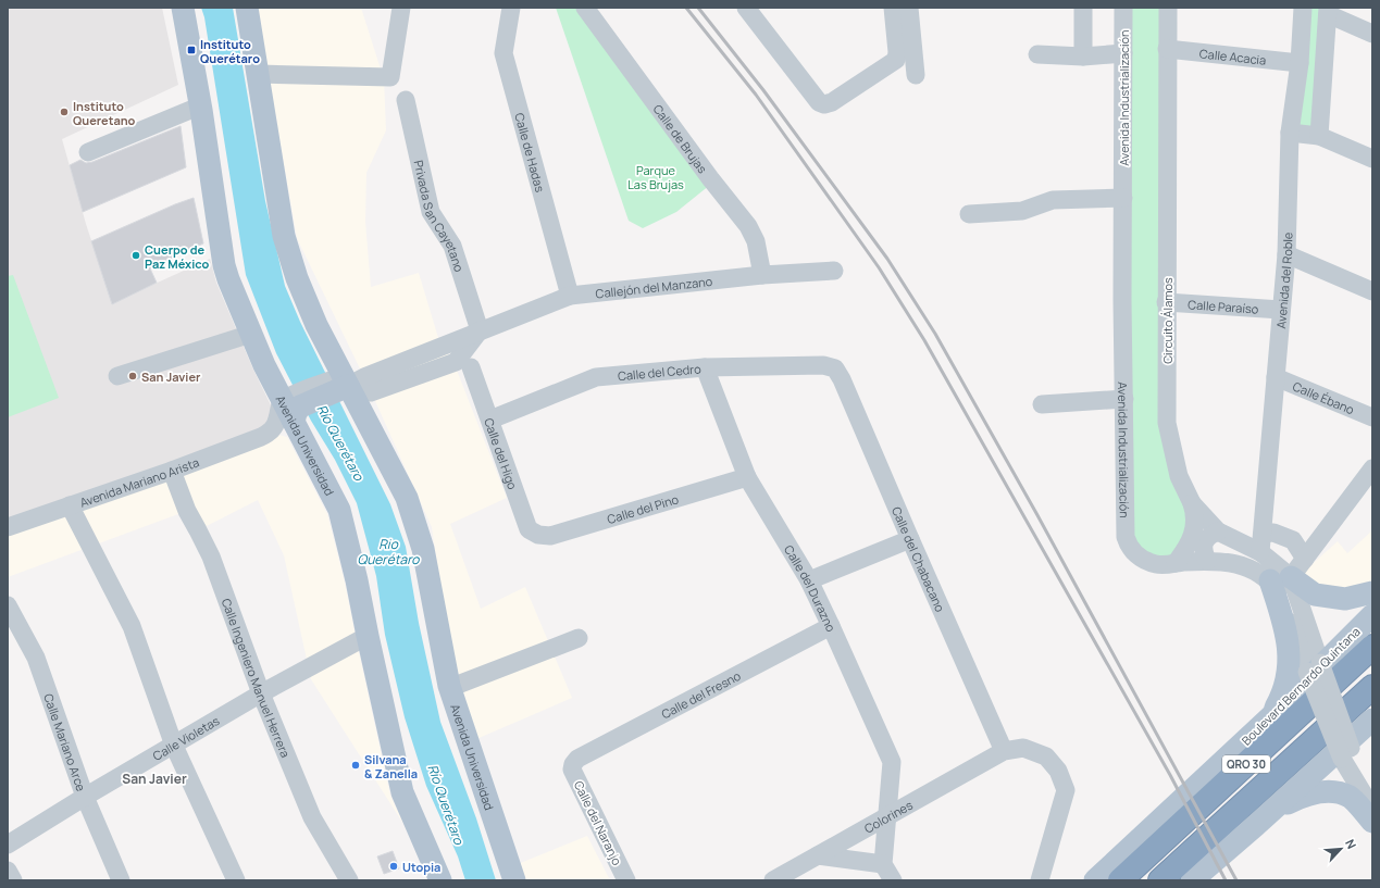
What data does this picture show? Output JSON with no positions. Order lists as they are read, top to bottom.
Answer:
{
  "streets": {
    "highway": ["Boulevard Bernardo Quintana", "QRO 30"],
    "main road": ["Avenida Universidad"],
    "street": [
      "Calle Acacia",
      "Avenida Industrialización",
      "Calle de Brujas",
      "Calle de Hadas",
      "Privada San Cayetano",
      "Avenida del Roble",
      "Callejón del Manzano",
      "Calle Paraíso",
      "Circuito Álamos",
      "Calle del Cedro",
      "Calle Ébano",
      "Calle del Higo",
      "Avenida Mariano Arista",
      "Calle del Pino",
      "Calle del Chabacano",
      "Calle del Durazno",
      "Calle Ingeniero Manuel Herrera",
      "Calle del Fresno",
      "Calle Violetas",
      "Calle Mariano Arce",
      "Colorines",
      "Calle del Naranjo"
    ]
  },
  "crossings": [
    ["Calle Acacia", "Avenida del Roble"],
    ["Calle Acacia", "Circuito Álamos"],
    ["Avenida Industrialización", "Circuito Álamos"],
    ["Calle de Brujas", "Callejón del Manzano"],
    ["Calle de Hadas", "Callejón del Manzano"],
    ["Privada San Cayetano", "Callejón del Manzano"],
    ["Avenida del Roble", "Calle Paraíso"],
    ["Avenida del Roble", "Circuito Álamos"],
    ["Avenida del Roble", "Calle Ébano"],
    ["Callejón del Manzano", "Avenida Universidad"],
    ["Calle Paraíso", "Circuito Álamos"],
    ["Calle del Cedro", "Calle del Higo"],
    ["Calle del Cedro", "Calle del Chabacano"],
    ["Calle del Cedro", "Calle del Durazno"],
    ["Avenida Universidad", "Calle Violetas"],
    ["Calle del Higo", "Calle del Pino"],
    ["Avenida Mariano Arista", "Calle Ingeniero Manuel Herrera"],
    ["Calle del Pino", "Calle del Durazno"],
    ["Calle del Chabacano", "Colorines"],
    ["Calle del Durazno", "Calle del Fresno"],
    ["Calle del Durazno", "Colorines"],
    ["Calle Ingeniero Manuel Herrera", "Calle Violetas"],
    ["Calle del Fresno", "Calle del Naranjo"],
    ["Calle Violetas", "Calle Mariano Arce"]
  ],
  "districts": ["San Javier"],
  "water": ["Río Querétaro", "Rio Querétaro"],
  "parks": ["Parque Las Brujas"],
  "places": {
    "transit": ["Instituto Querétaro"],
    "other": [
      "Instituto Queretano",
      "Cuerpo de Paz México",
      "San Javier",
      "Silvana & Zanella",
      "Utopia"
    ]
  },
  "north": "top right"
}
